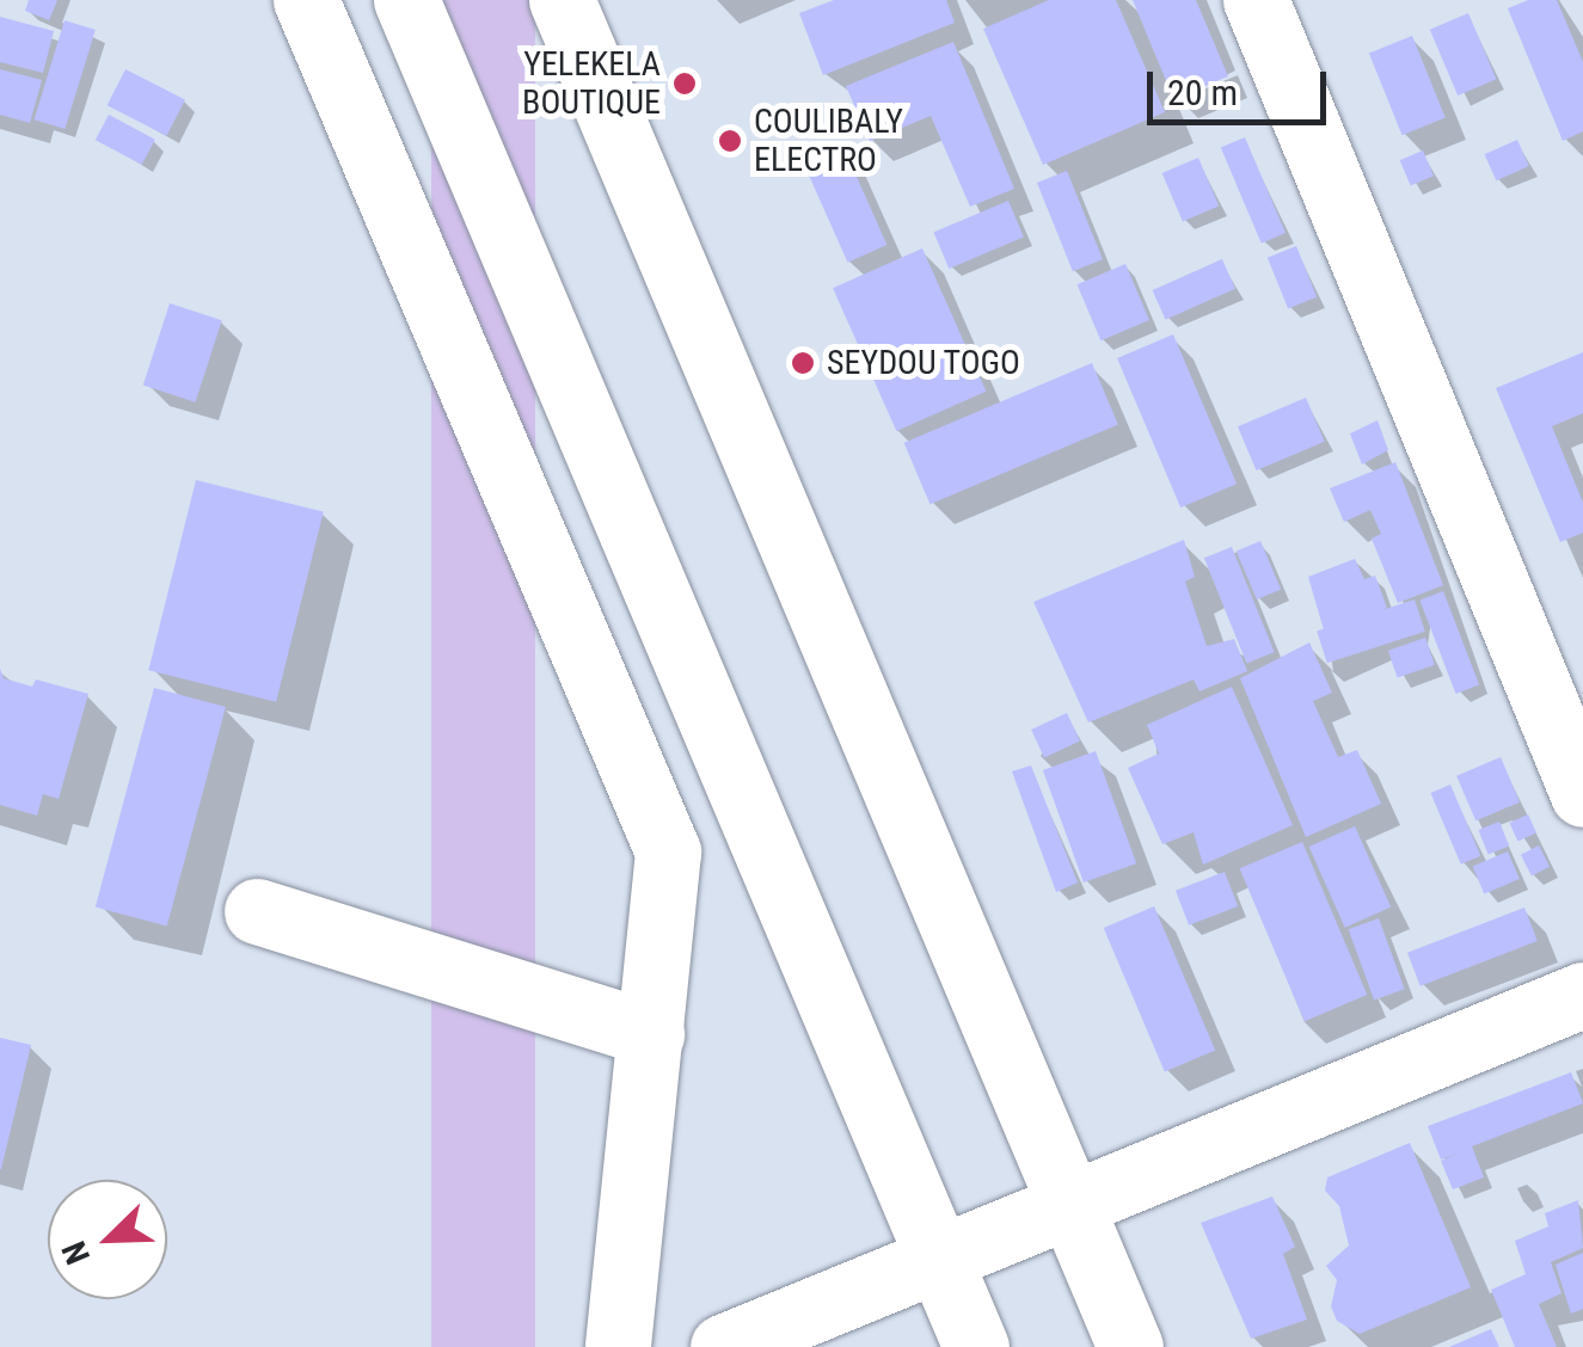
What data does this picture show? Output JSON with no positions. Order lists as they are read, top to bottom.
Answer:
{
  "places": ["YELEKELA BOUTIQUE", "COULIBALY ELECTRO", "SEYDOU TOGO"],
  "scale_bar": "20 m",
  "north": "bottom left"
}
